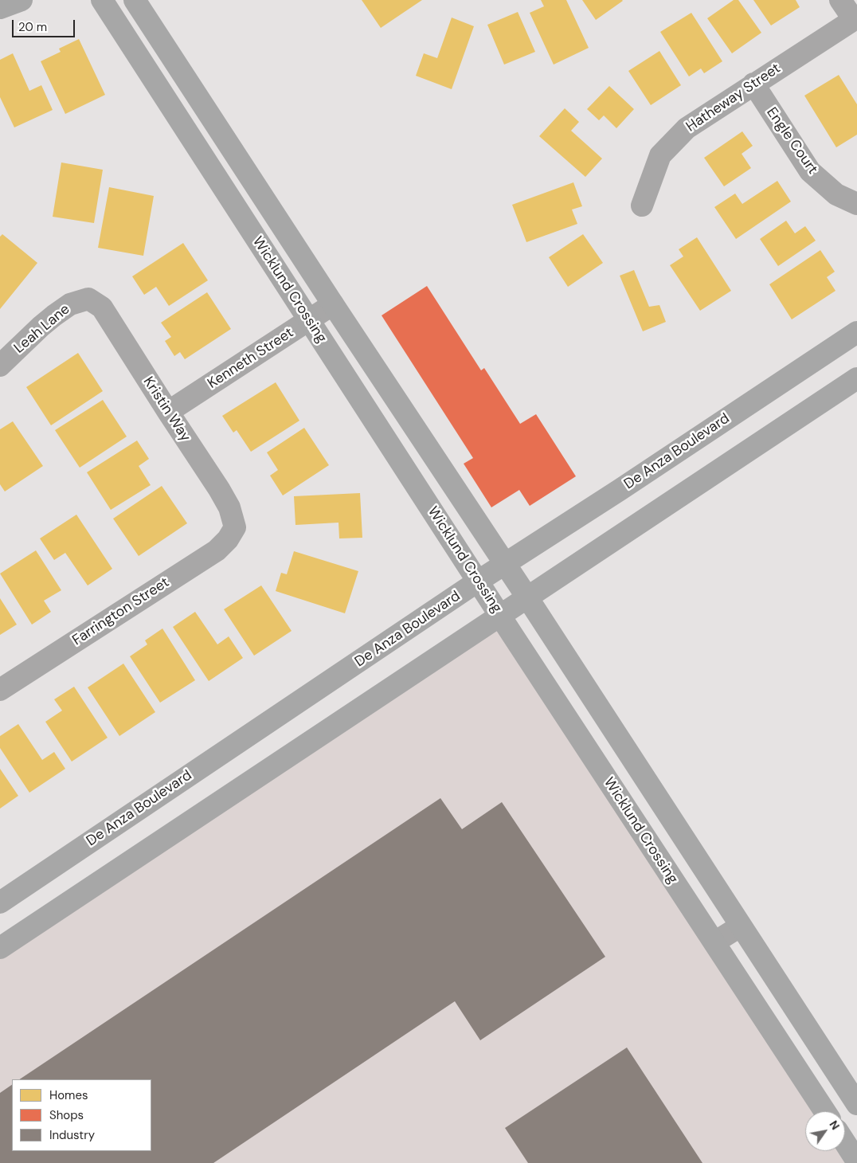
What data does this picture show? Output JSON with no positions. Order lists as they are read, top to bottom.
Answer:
{
  "streets": {
    "street": [
      "Hatheway Street",
      "Engle Court",
      "Wicklund Crossing",
      "Leah Lane",
      "Kenneth Street",
      "Kristin Way",
      "De Anza Boulevard",
      "Farrington Street"
    ]
  },
  "crossings": [
    ["Hatheway Street", "Engle Court"],
    ["Wicklund Crossing", "Kenneth Street"],
    ["Wicklund Crossing", "De Anza Boulevard"],
    ["Leah Lane", "Kristin Way"],
    ["Kenneth Street", "Kristin Way"],
    ["Kristin Way", "Farrington Street"]
  ],
  "legend": ["Homes", "Shops", "Industry"],
  "scale_bar": "20 m",
  "north": "top right"
}
